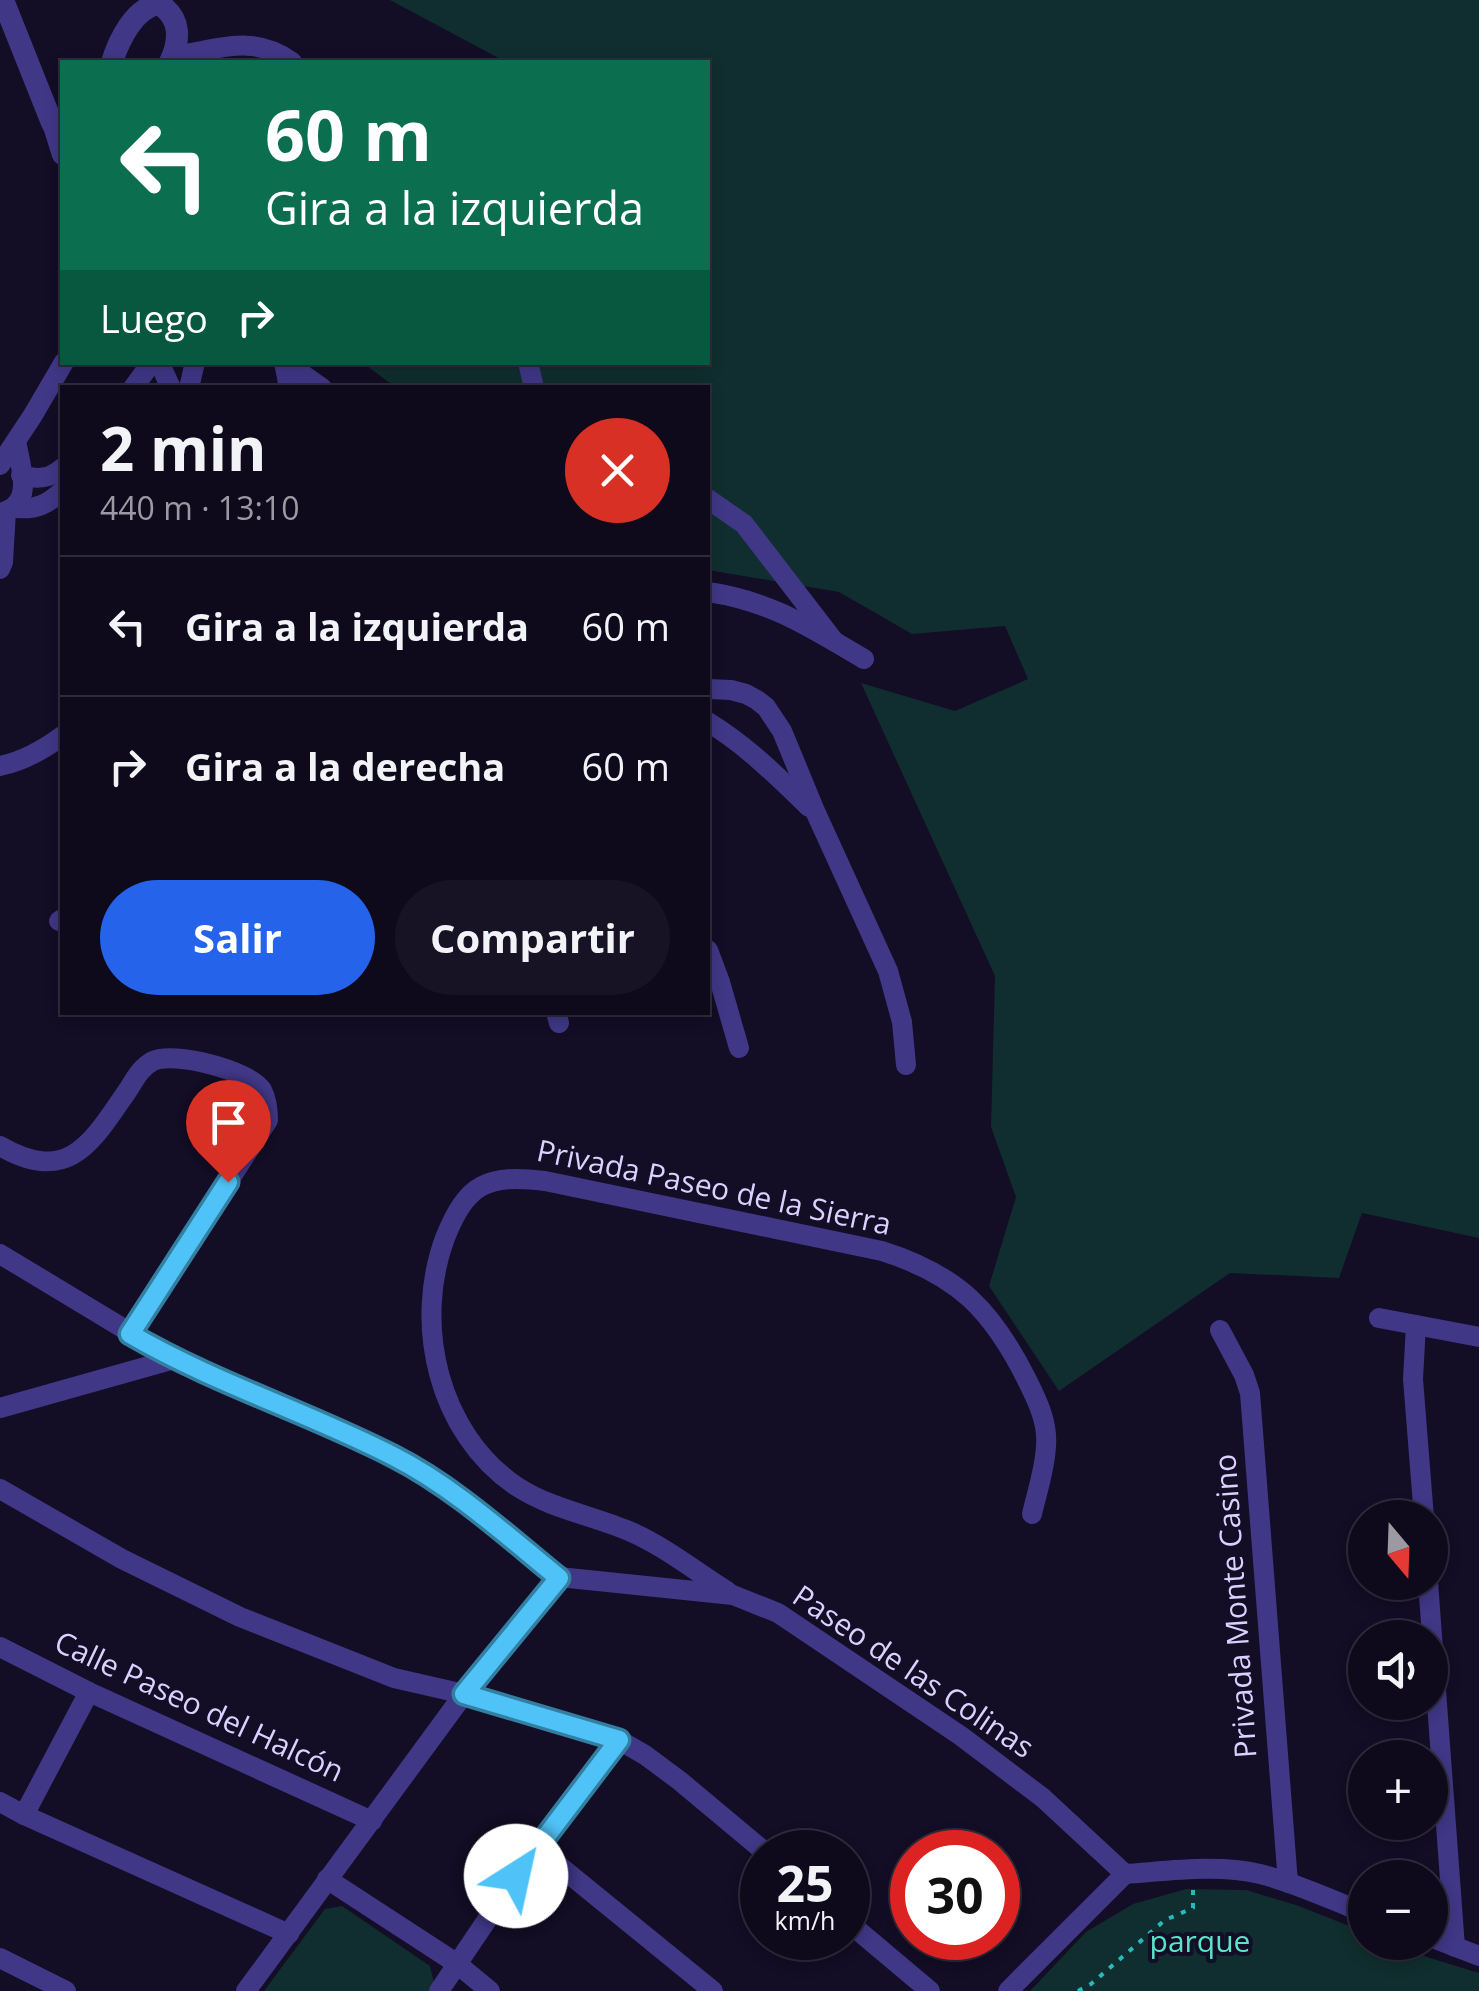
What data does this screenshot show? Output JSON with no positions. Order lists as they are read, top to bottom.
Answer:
{
  "streets": {
    "street": [
      "Privada Paseo de la Sierra",
      "Privada Monte Casino",
      "Paseo de las Colinas",
      "Calle Paseo del Halcón"
    ]
  },
  "crossings": [
    ["Privada Paseo de la Sierra", "Paseo de las Colinas"]
  ],
  "parks": ["parque"],
  "north": "bottom",
  "page": {
    "turn": ["60 m", "Gira a la izquierda"],
    "then": "Luego",
    "heading": ["2 min", "440 m · 13:10"],
    "list": [
      {
        "name": "Gira a la izquierda",
        "value": "60 m"
      },
      {
        "name": "Gira a la derecha",
        "value": "60 m"
      }
    ],
    "buttons": ["Salir", "Compartir"],
    "map_buttons": ["+", "−"],
    "speed": "25 km/h",
    "limit": "30"
  }
}
